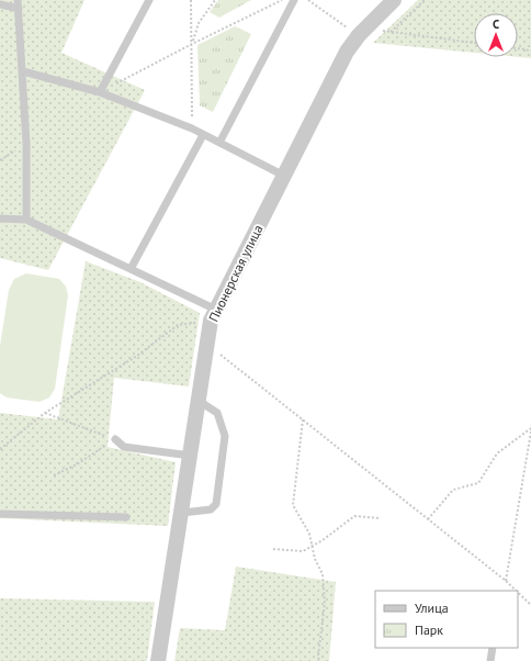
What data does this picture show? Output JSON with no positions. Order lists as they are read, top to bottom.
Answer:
{
  "streets": {
    "street": ["Пионерская улица"]
  },
  "legend": ["Улица", "Парк"],
  "north": "top"
}
